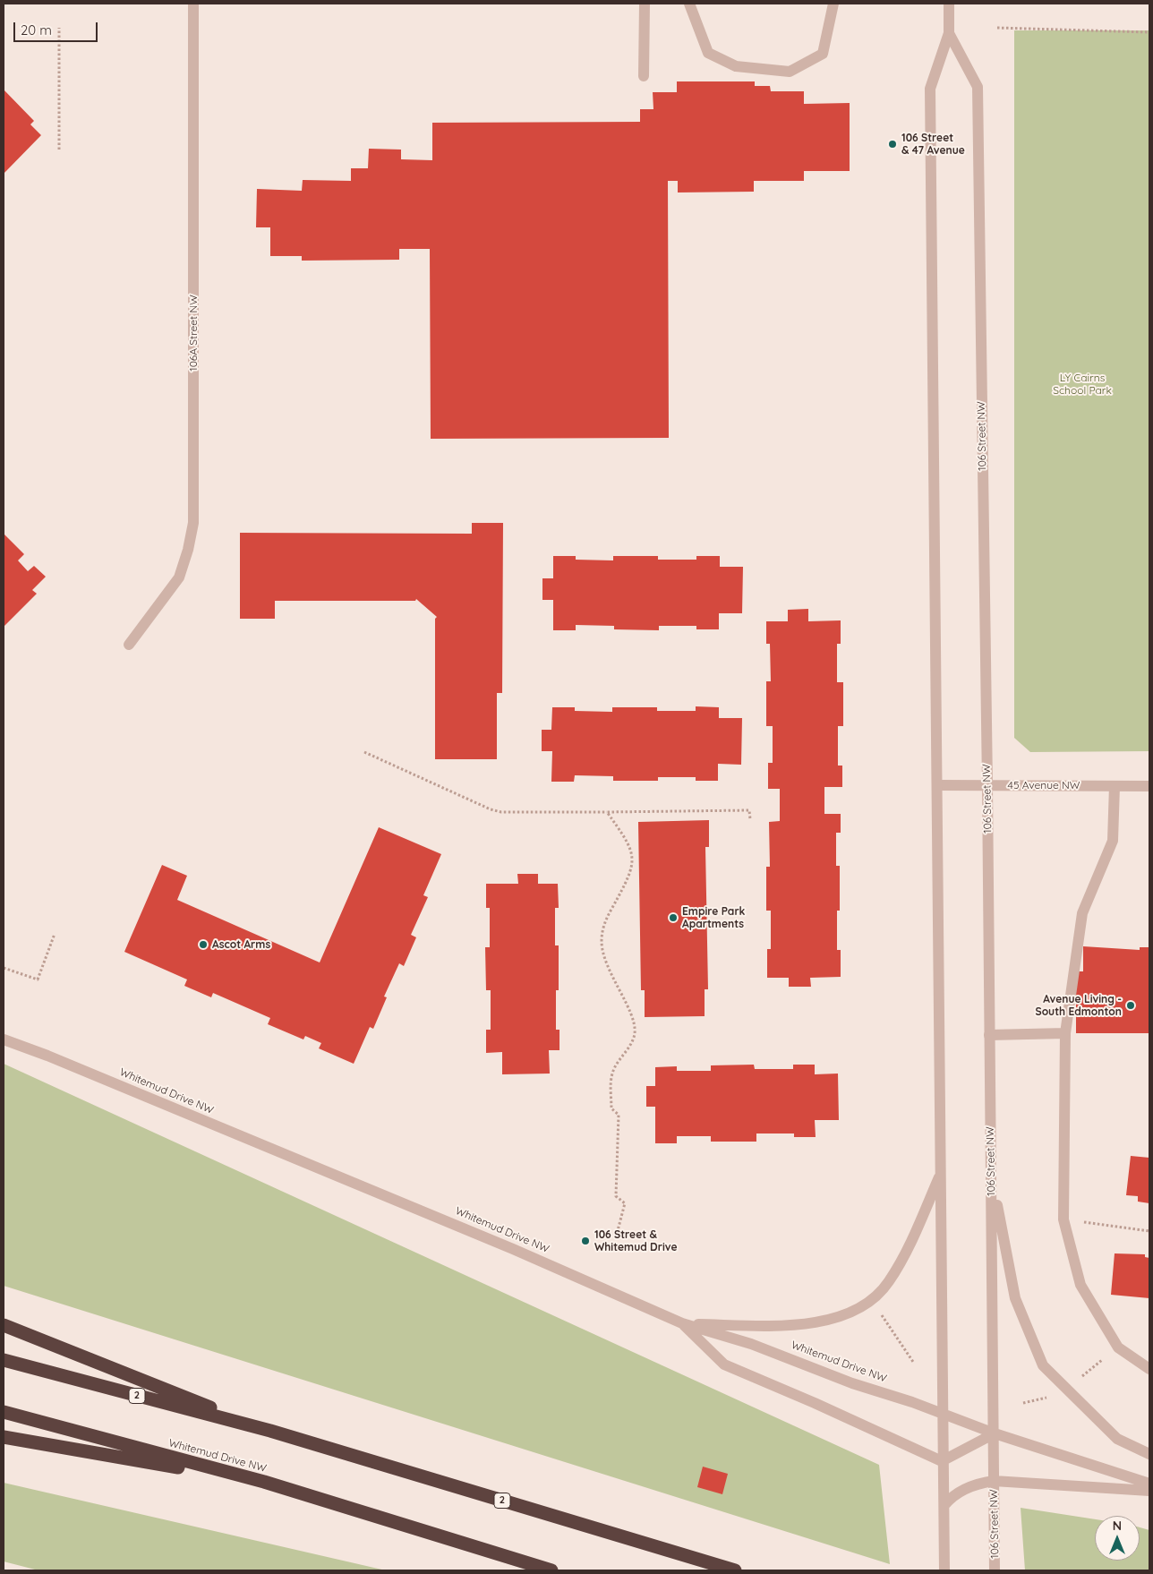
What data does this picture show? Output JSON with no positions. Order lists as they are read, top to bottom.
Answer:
{
  "streets": {
    "highway": ["Whitemud Drive NW", "2"],
    "street": ["106A Street NW", "106 Street NW", "45 Avenue NW"]
  },
  "crossings": [
    ["106 Street NW", "45 Avenue NW"],
    ["106 Street NW", "Whitemud Drive NW"]
  ],
  "parks": ["LY Cairns School Park"],
  "places": [
    "106 Street & 47 Avenue",
    "Empire Park Apartments",
    "Ascot Arms",
    "Avenue Living - South Edmonton",
    "106 Street & Whitemud Drive"
  ],
  "scale_bar": "20 m",
  "north": "top"
}
